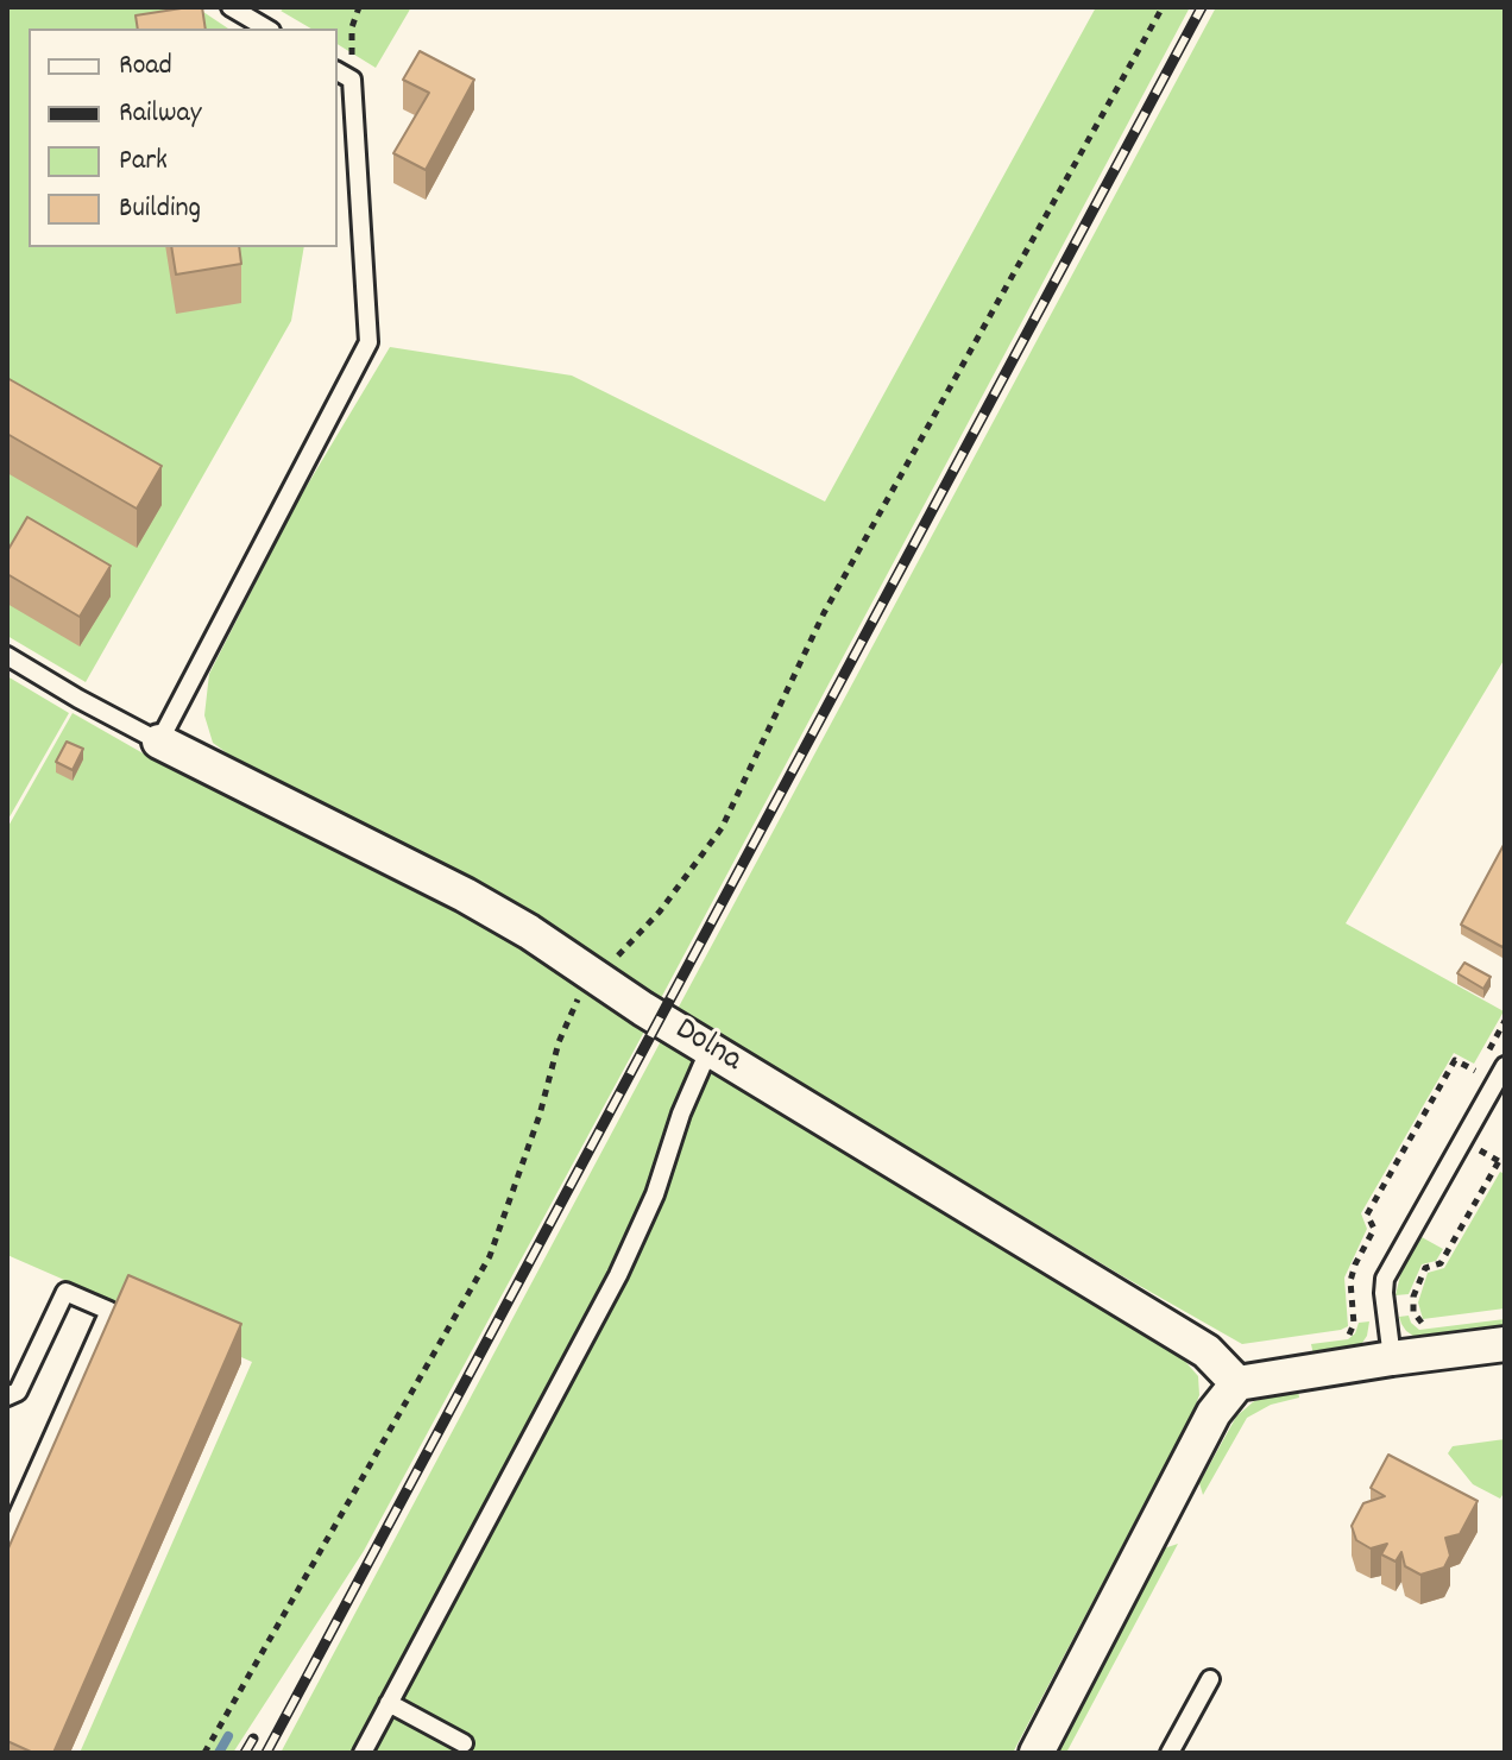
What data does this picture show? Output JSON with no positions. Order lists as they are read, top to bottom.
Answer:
{
  "streets": {
    "street": ["Dolna"]
  },
  "legend": [
    "Road",
    "Railway",
    "Park",
    "Building"
  ]
}
